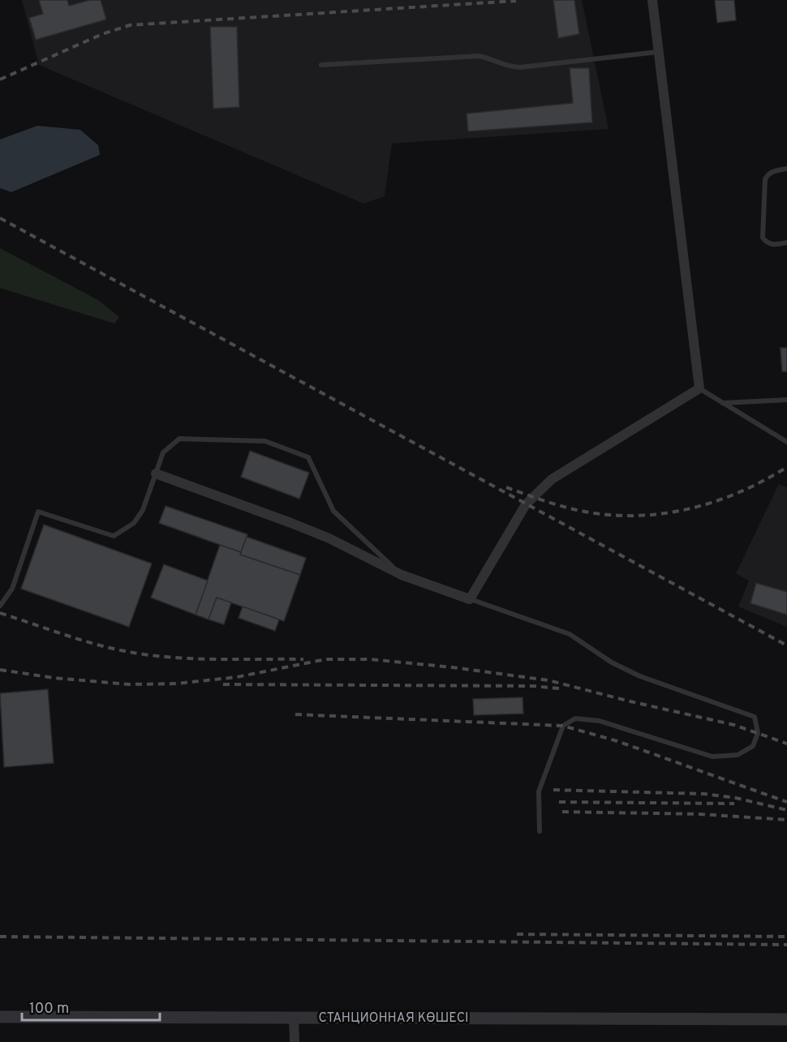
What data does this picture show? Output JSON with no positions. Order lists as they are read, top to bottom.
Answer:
{
  "streets": {
    "street": ["СТАНЦИОННАЯ КӨШЕСІ"]
  },
  "scale_bar": "100 m"
}
